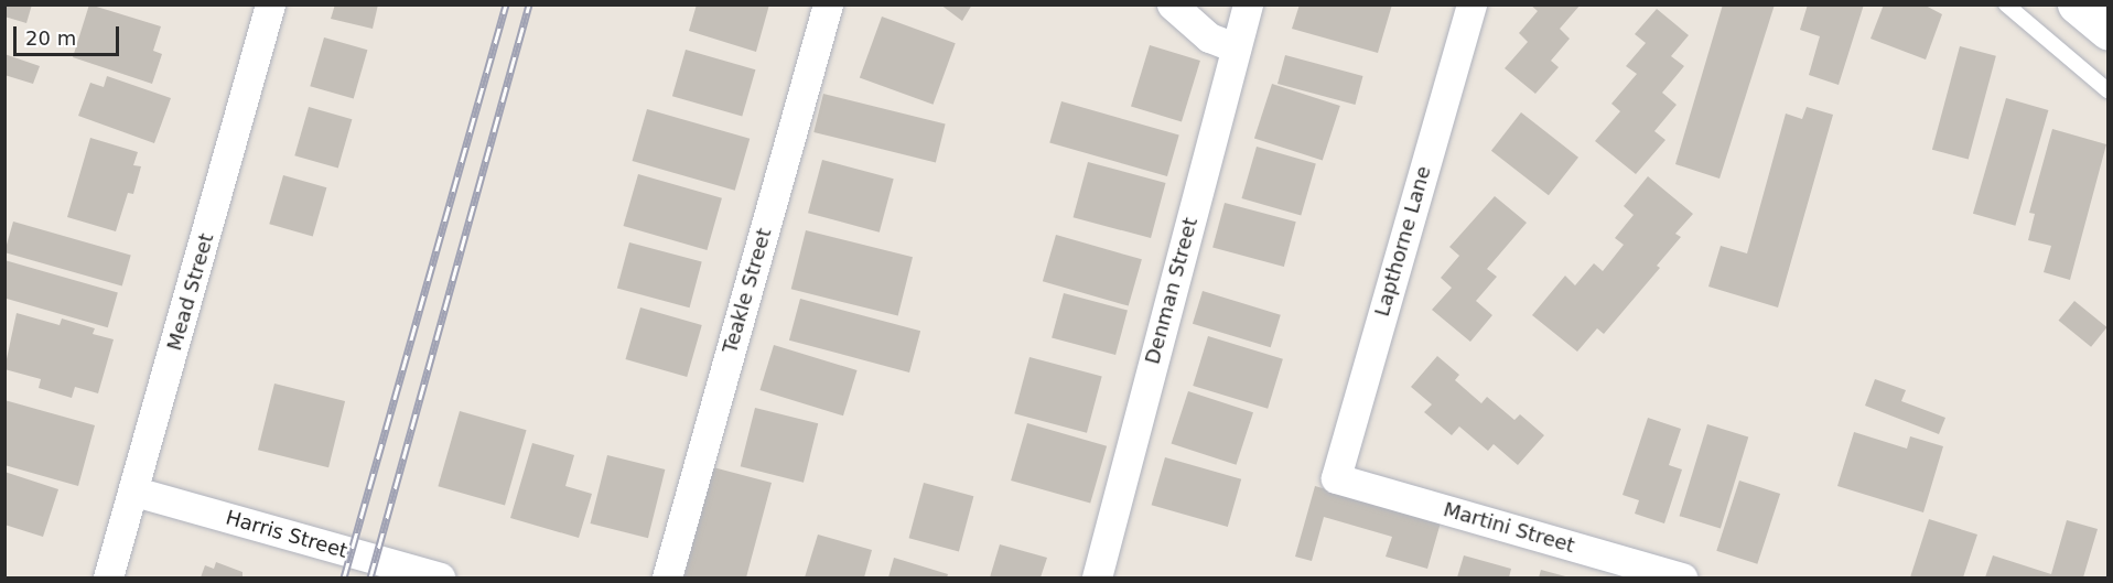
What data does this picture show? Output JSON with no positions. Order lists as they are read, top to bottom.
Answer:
{
  "streets": {
    "street": [
      "Lapthorne Lane",
      "Teakle Street",
      "Denman Street",
      "Mead Street",
      "Martini Street",
      "Harris Street"
    ]
  },
  "crossings": [
    ["Lapthorne Lane", "Martini Street"],
    ["Mead Street", "Harris Street"]
  ],
  "scale_bar": "20 m"
}
